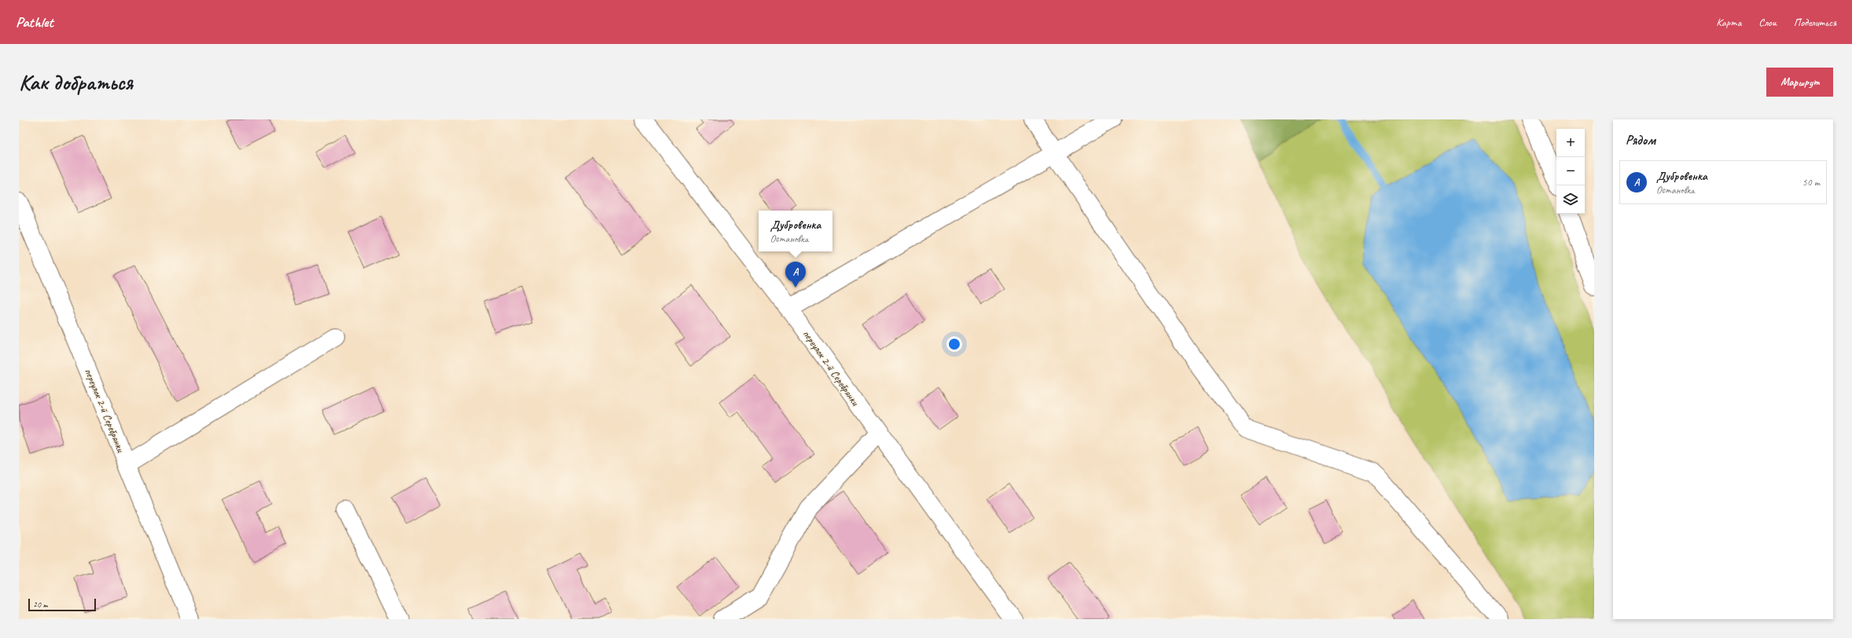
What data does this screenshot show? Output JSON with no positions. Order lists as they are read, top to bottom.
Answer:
{
  "streets": {
    "street": ["переулок 2-й Серебрянки"]
  },
  "scale_bar": "20 m",
  "page": {
    "header": "Pathlet",
    "nav": ["Карта", "Слои", "Поделиться"],
    "buttons": "Маршрут",
    "title": "Как добраться",
    "heading": "Рядом",
    "map_buttons": ["+", "−"],
    "list": [
      {
        "mark": "A",
        "name": "Дубровенка",
        "note": "Остановка",
        "value": "50 m"
      }
    ],
    "popup": ["Дубровенка", "Остановка"],
    "pins": "A",
    "scale": "20 m"
  }
}
